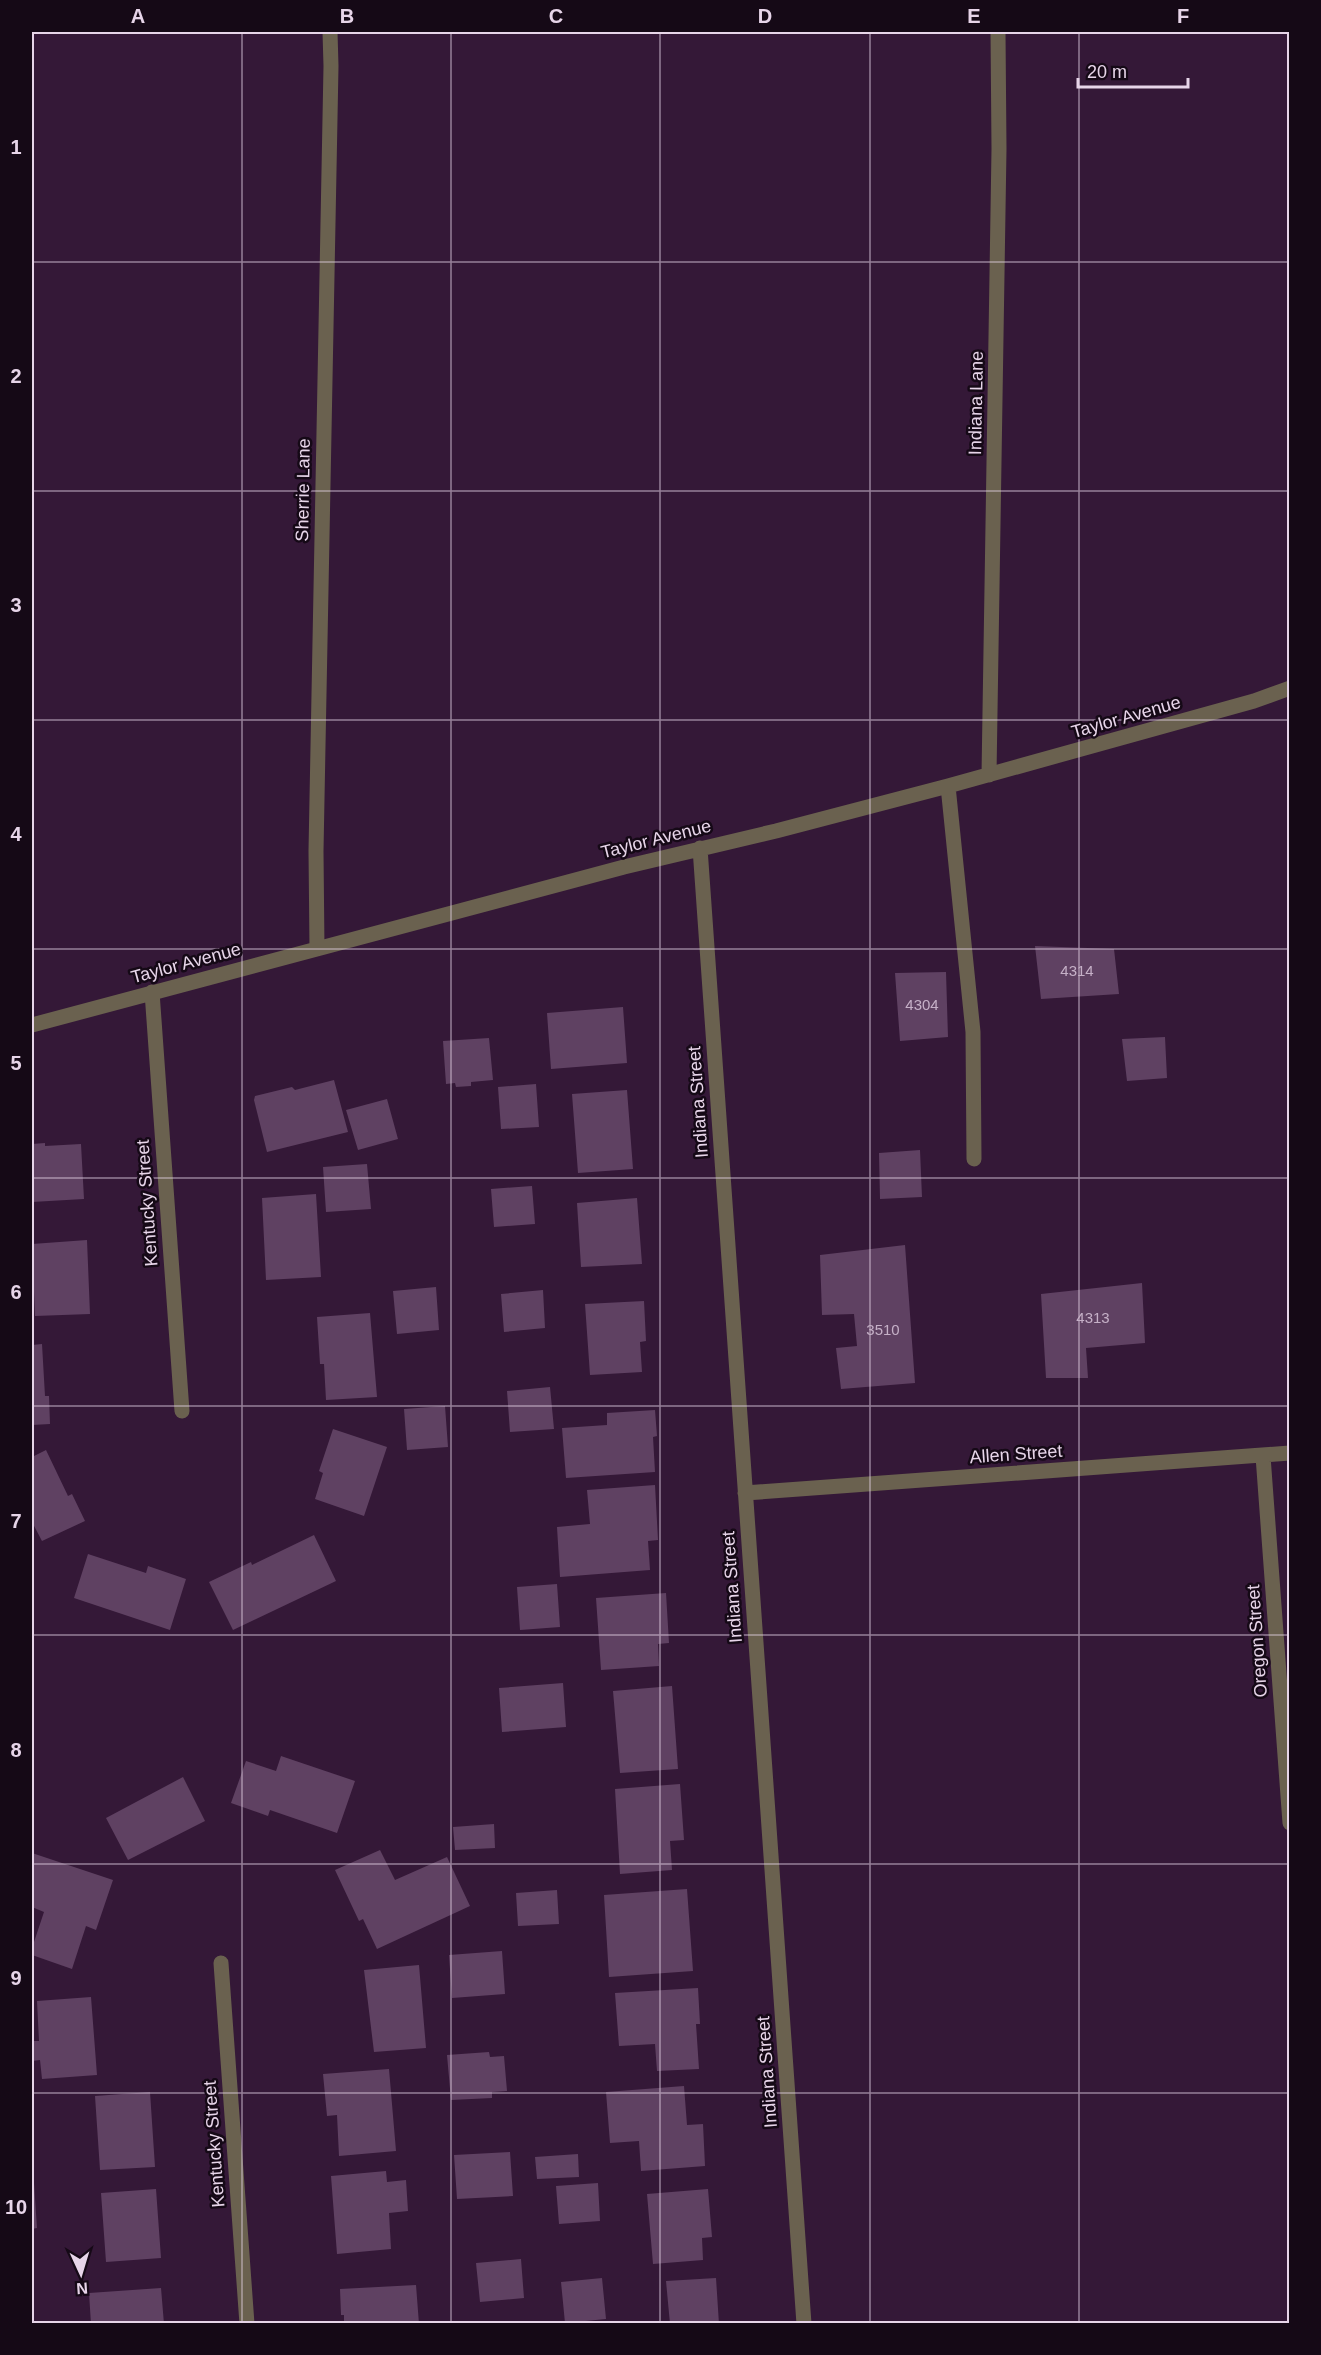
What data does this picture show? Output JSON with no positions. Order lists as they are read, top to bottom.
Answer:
{
  "streets": {
    "street": [
      "Indiana Lane",
      "Sherrie Lane",
      "Taylor Avenue",
      "Indiana Street",
      "Kentucky Street",
      "Allen Street",
      "Oregon Street"
    ]
  },
  "crossings": [
    ["Indiana Lane", "Taylor Avenue"],
    ["Sherrie Lane", "Taylor Avenue"],
    ["Taylor Avenue", "Indiana Street"],
    ["Taylor Avenue", "Kentucky Street"],
    ["Indiana Street", "Allen Street"],
    ["Allen Street", "Oregon Street"]
  ],
  "house_numbers": [
    "4314",
    "4304",
    "4313",
    "3510"
  ],
  "scale_bar": "20 m",
  "north": "bottom",
  "grid": {
    "columns": [
      "A",
      "B",
      "C",
      "D",
      "E",
      "F"
    ],
    "rows": [
      "1",
      "2",
      "3",
      "4",
      "5",
      "6",
      "7",
      "8",
      "9",
      "10"
    ]
  }
}
